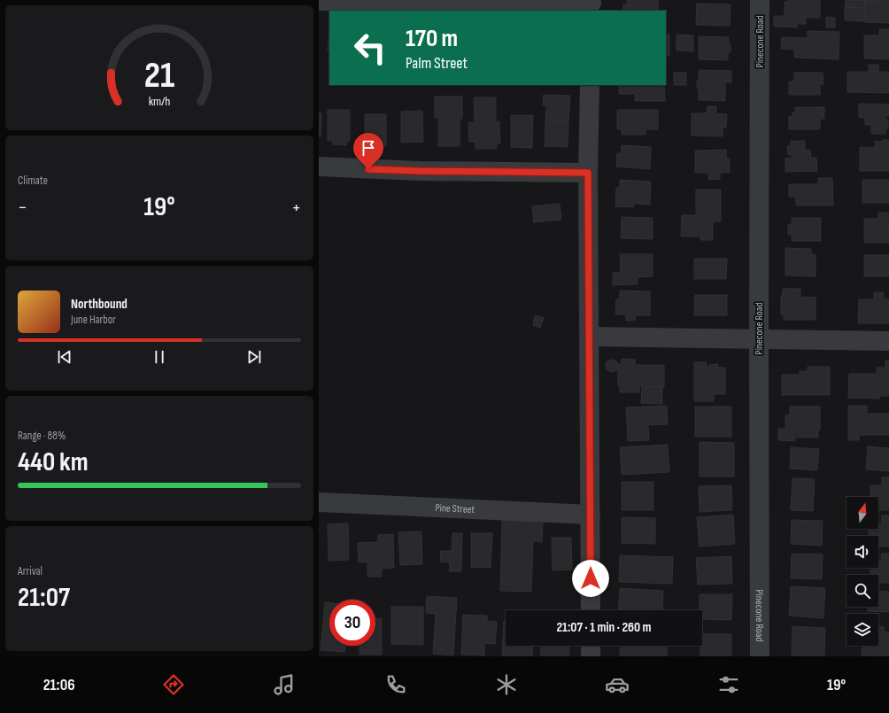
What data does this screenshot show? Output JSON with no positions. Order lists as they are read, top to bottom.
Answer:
{
  "streets": {
    "street": ["Pinecone Road", "Pine Street"]
  },
  "north": "top",
  "page": {
    "turn": ["170 m", "Palm Street"],
    "tile": [
      "Climate",
      ["Range · 88%", "440 km"],
      ["Arrival", "21:07"]
    ],
    "heat": ["−", "19°", "+"],
    "song": ["Northbound", "June Harbor"],
    "limit": "30",
    "trip": "21:07 · 1 min · 260 m",
    "tabs": ["21:06", "19°"],
    "gauge": ["21", "km/h"]
  }
}
